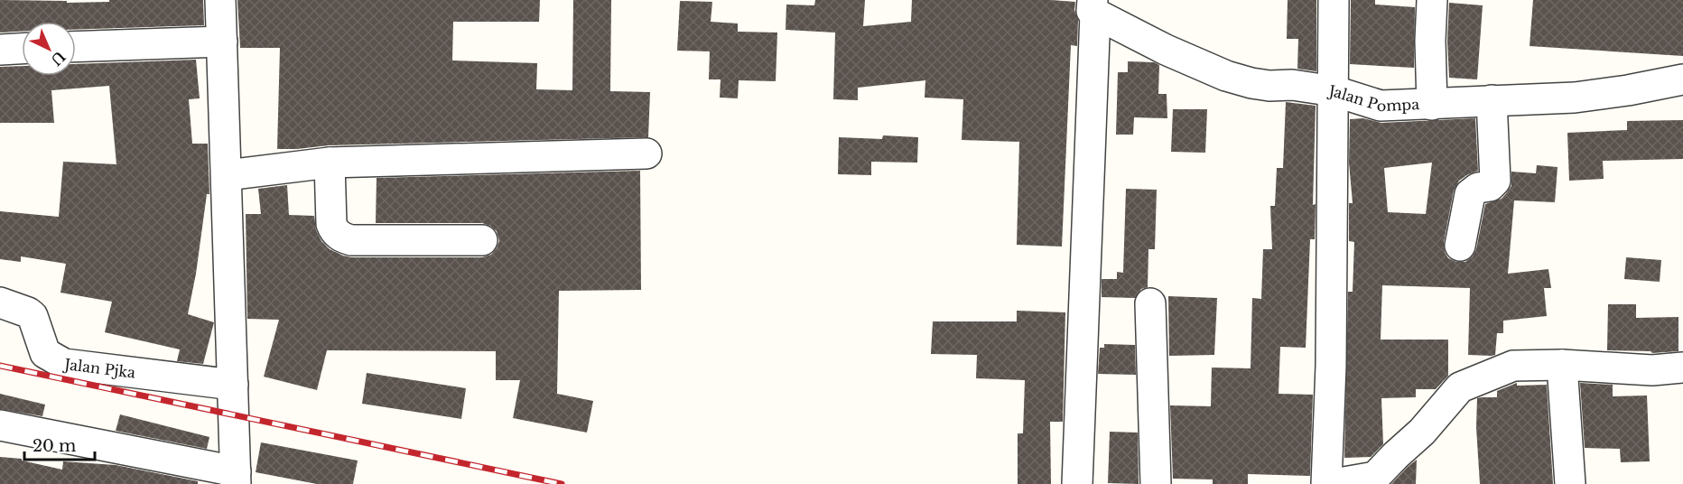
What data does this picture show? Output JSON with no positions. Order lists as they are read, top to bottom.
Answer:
{
  "streets": {
    "street": ["Jalan Pompa", "Jalan Pjka"]
  },
  "scale_bar": "20 m",
  "north": "bottom right"
}
